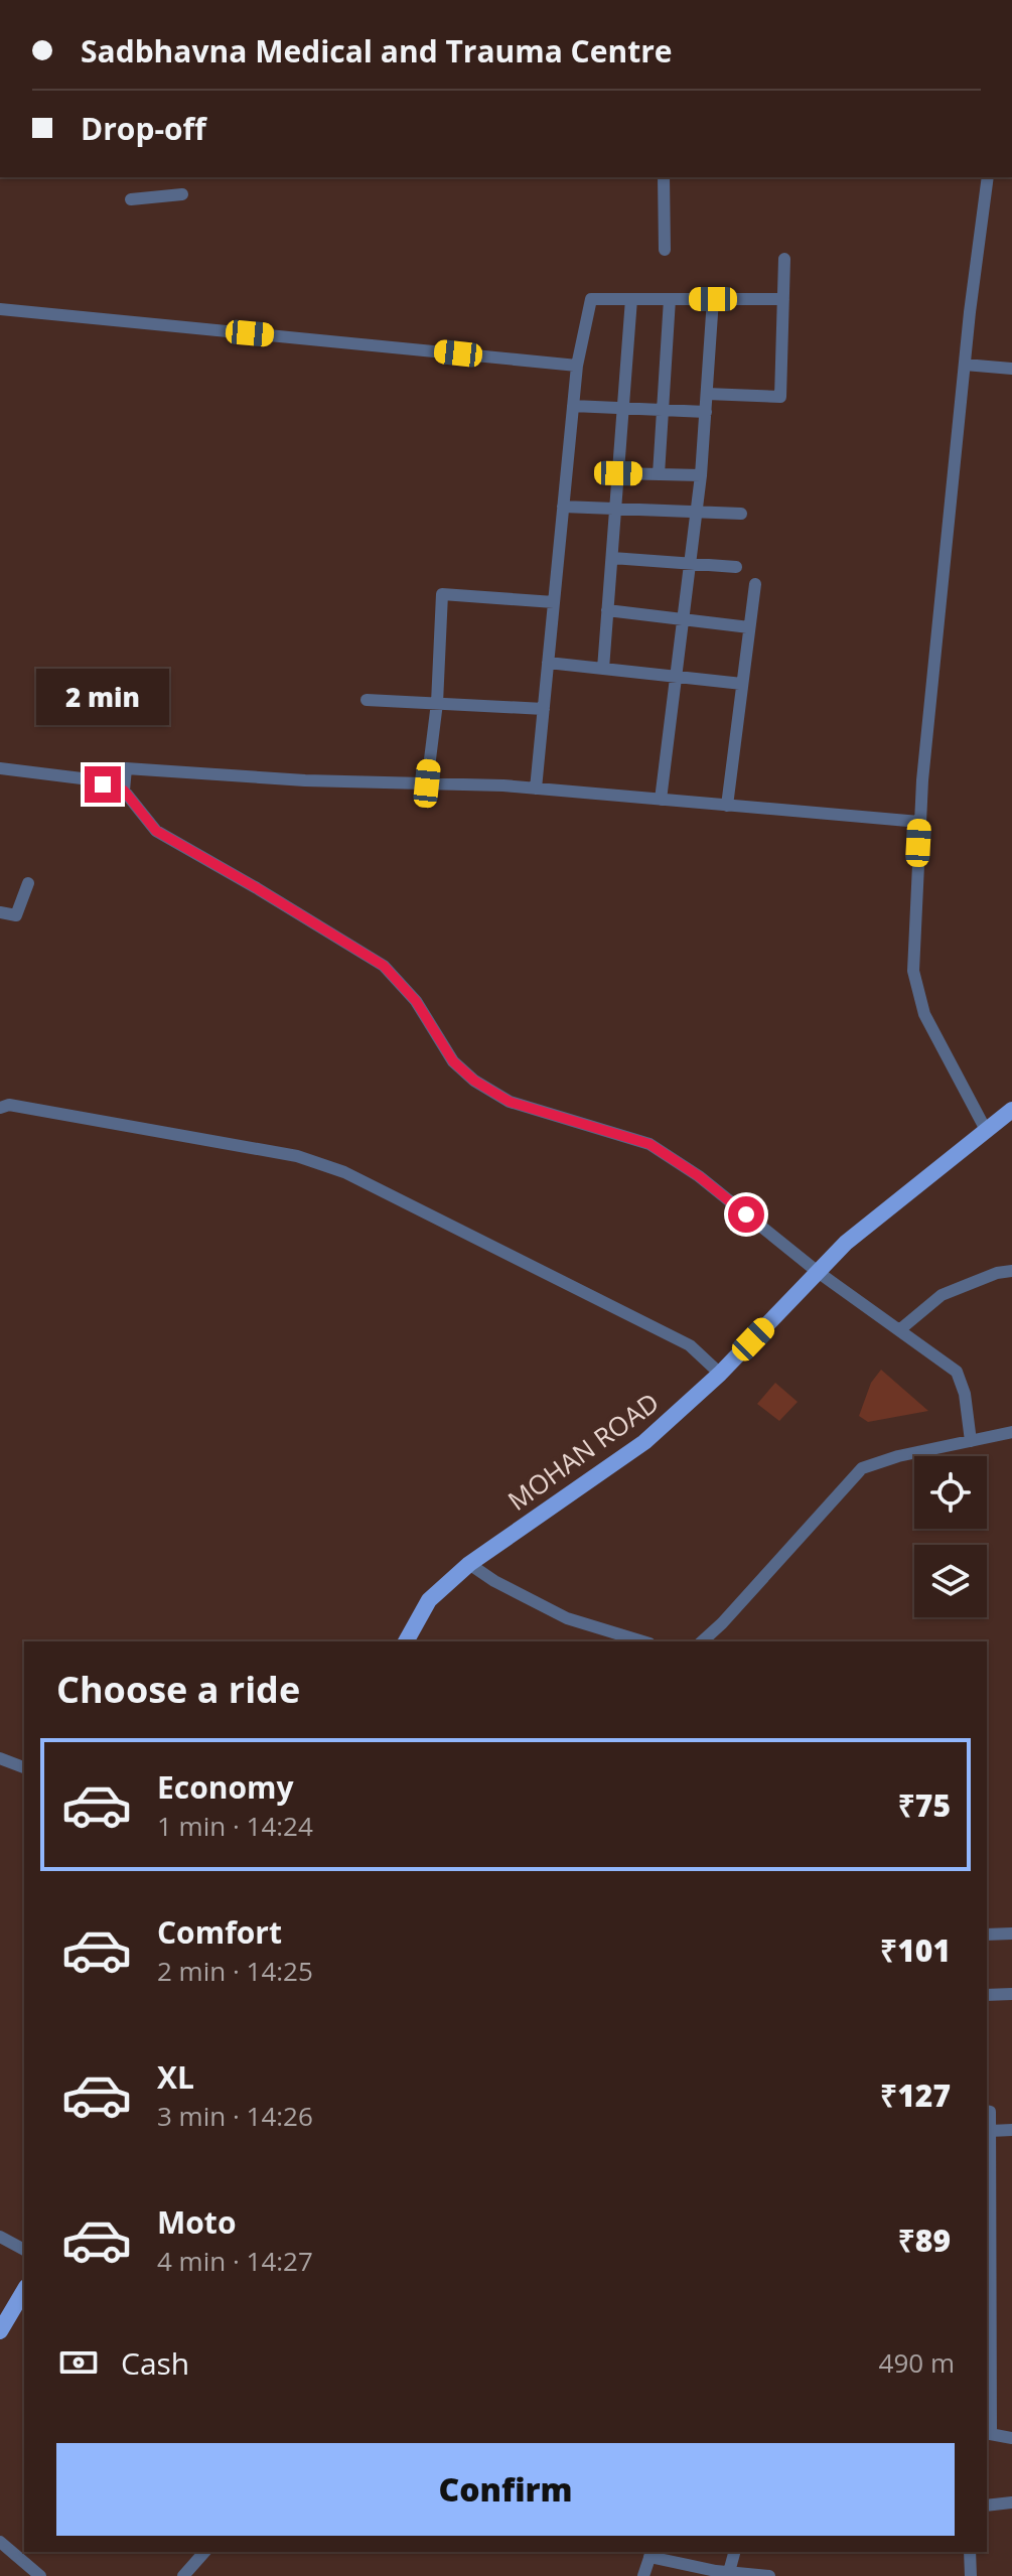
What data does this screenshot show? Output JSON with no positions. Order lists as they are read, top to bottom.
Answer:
{
  "streets": {
    "main road": ["MOHAN ROAD"]
  },
  "page": {
    "banner": ["Sadbhavna Medical and Trauma Centre", "Drop-off"],
    "bubble": "2 min",
    "heading": "Choose a ride",
    "list": [
      {
        "name": "Economy",
        "note": "1 min · 14:24",
        "value": "₹75"
      },
      {
        "name": "Comfort",
        "note": "2 min · 14:25",
        "value": "₹101"
      },
      {
        "name": "XL",
        "note": "3 min · 14:26",
        "value": "₹127"
      },
      {
        "name": "Moto",
        "note": "4 min · 14:27",
        "value": "₹89"
      }
    ],
    "pay": ["Cash", "490 m"],
    "buttons": "Confirm"
  }
}
